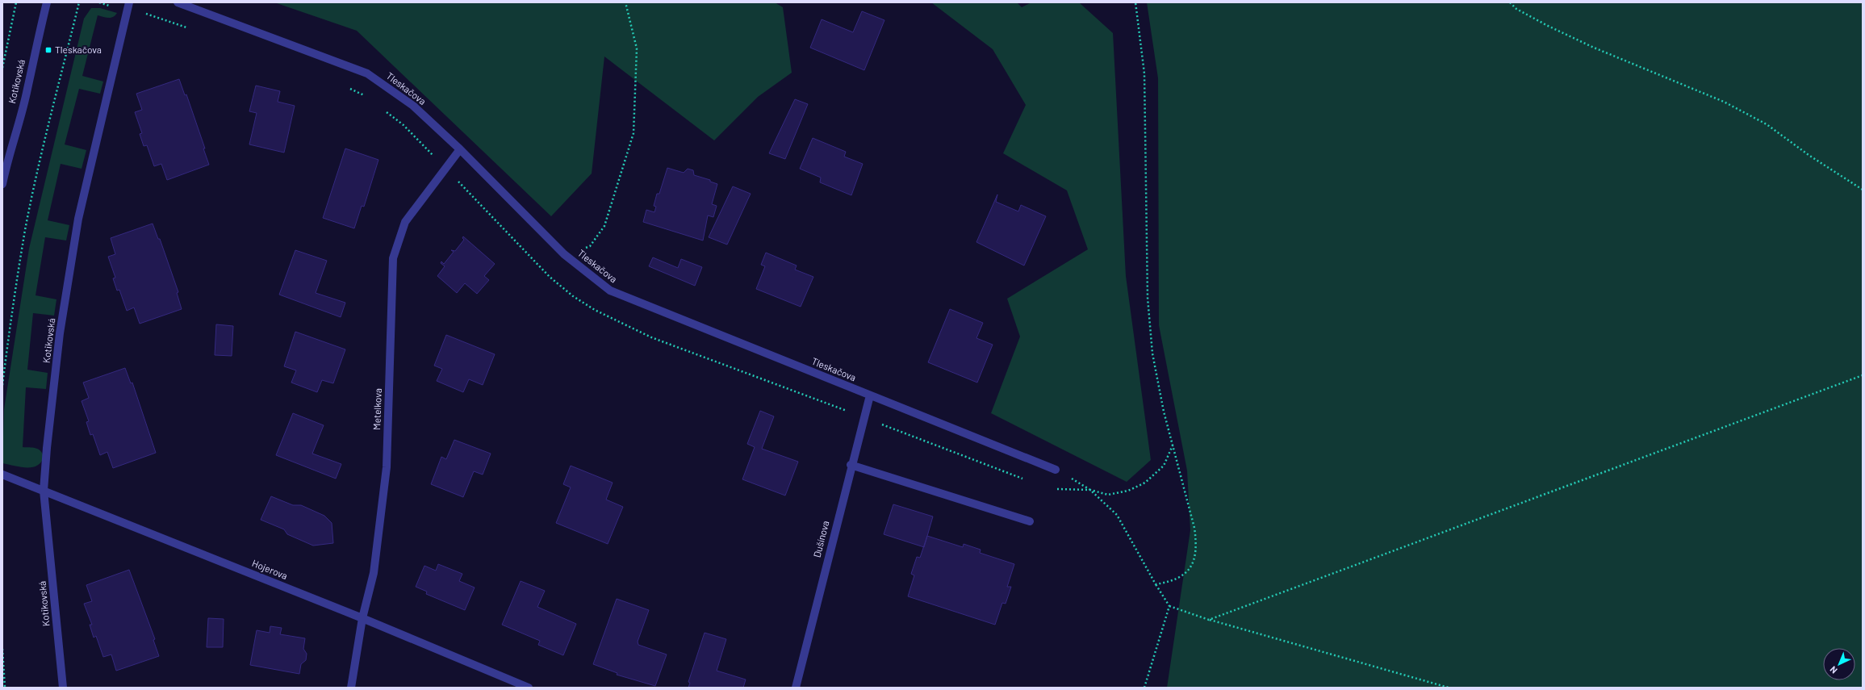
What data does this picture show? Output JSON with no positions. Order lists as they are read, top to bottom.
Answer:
{
  "streets": {
    "street": [
      "Kotíkovská",
      "Tleskačova",
      "Kotikovská",
      "Metelkova",
      "Dušínova",
      "Hojerova"
    ]
  },
  "crossings": [
    ["Tleskačova", "Metelkova"],
    ["Tleskačova", "Dušínova"],
    ["Kotikovská", "Hojerova"],
    ["Metelkova", "Hojerova"]
  ],
  "places": {
    "transit": ["Tleskačova"]
  },
  "north": "bottom left"
}
